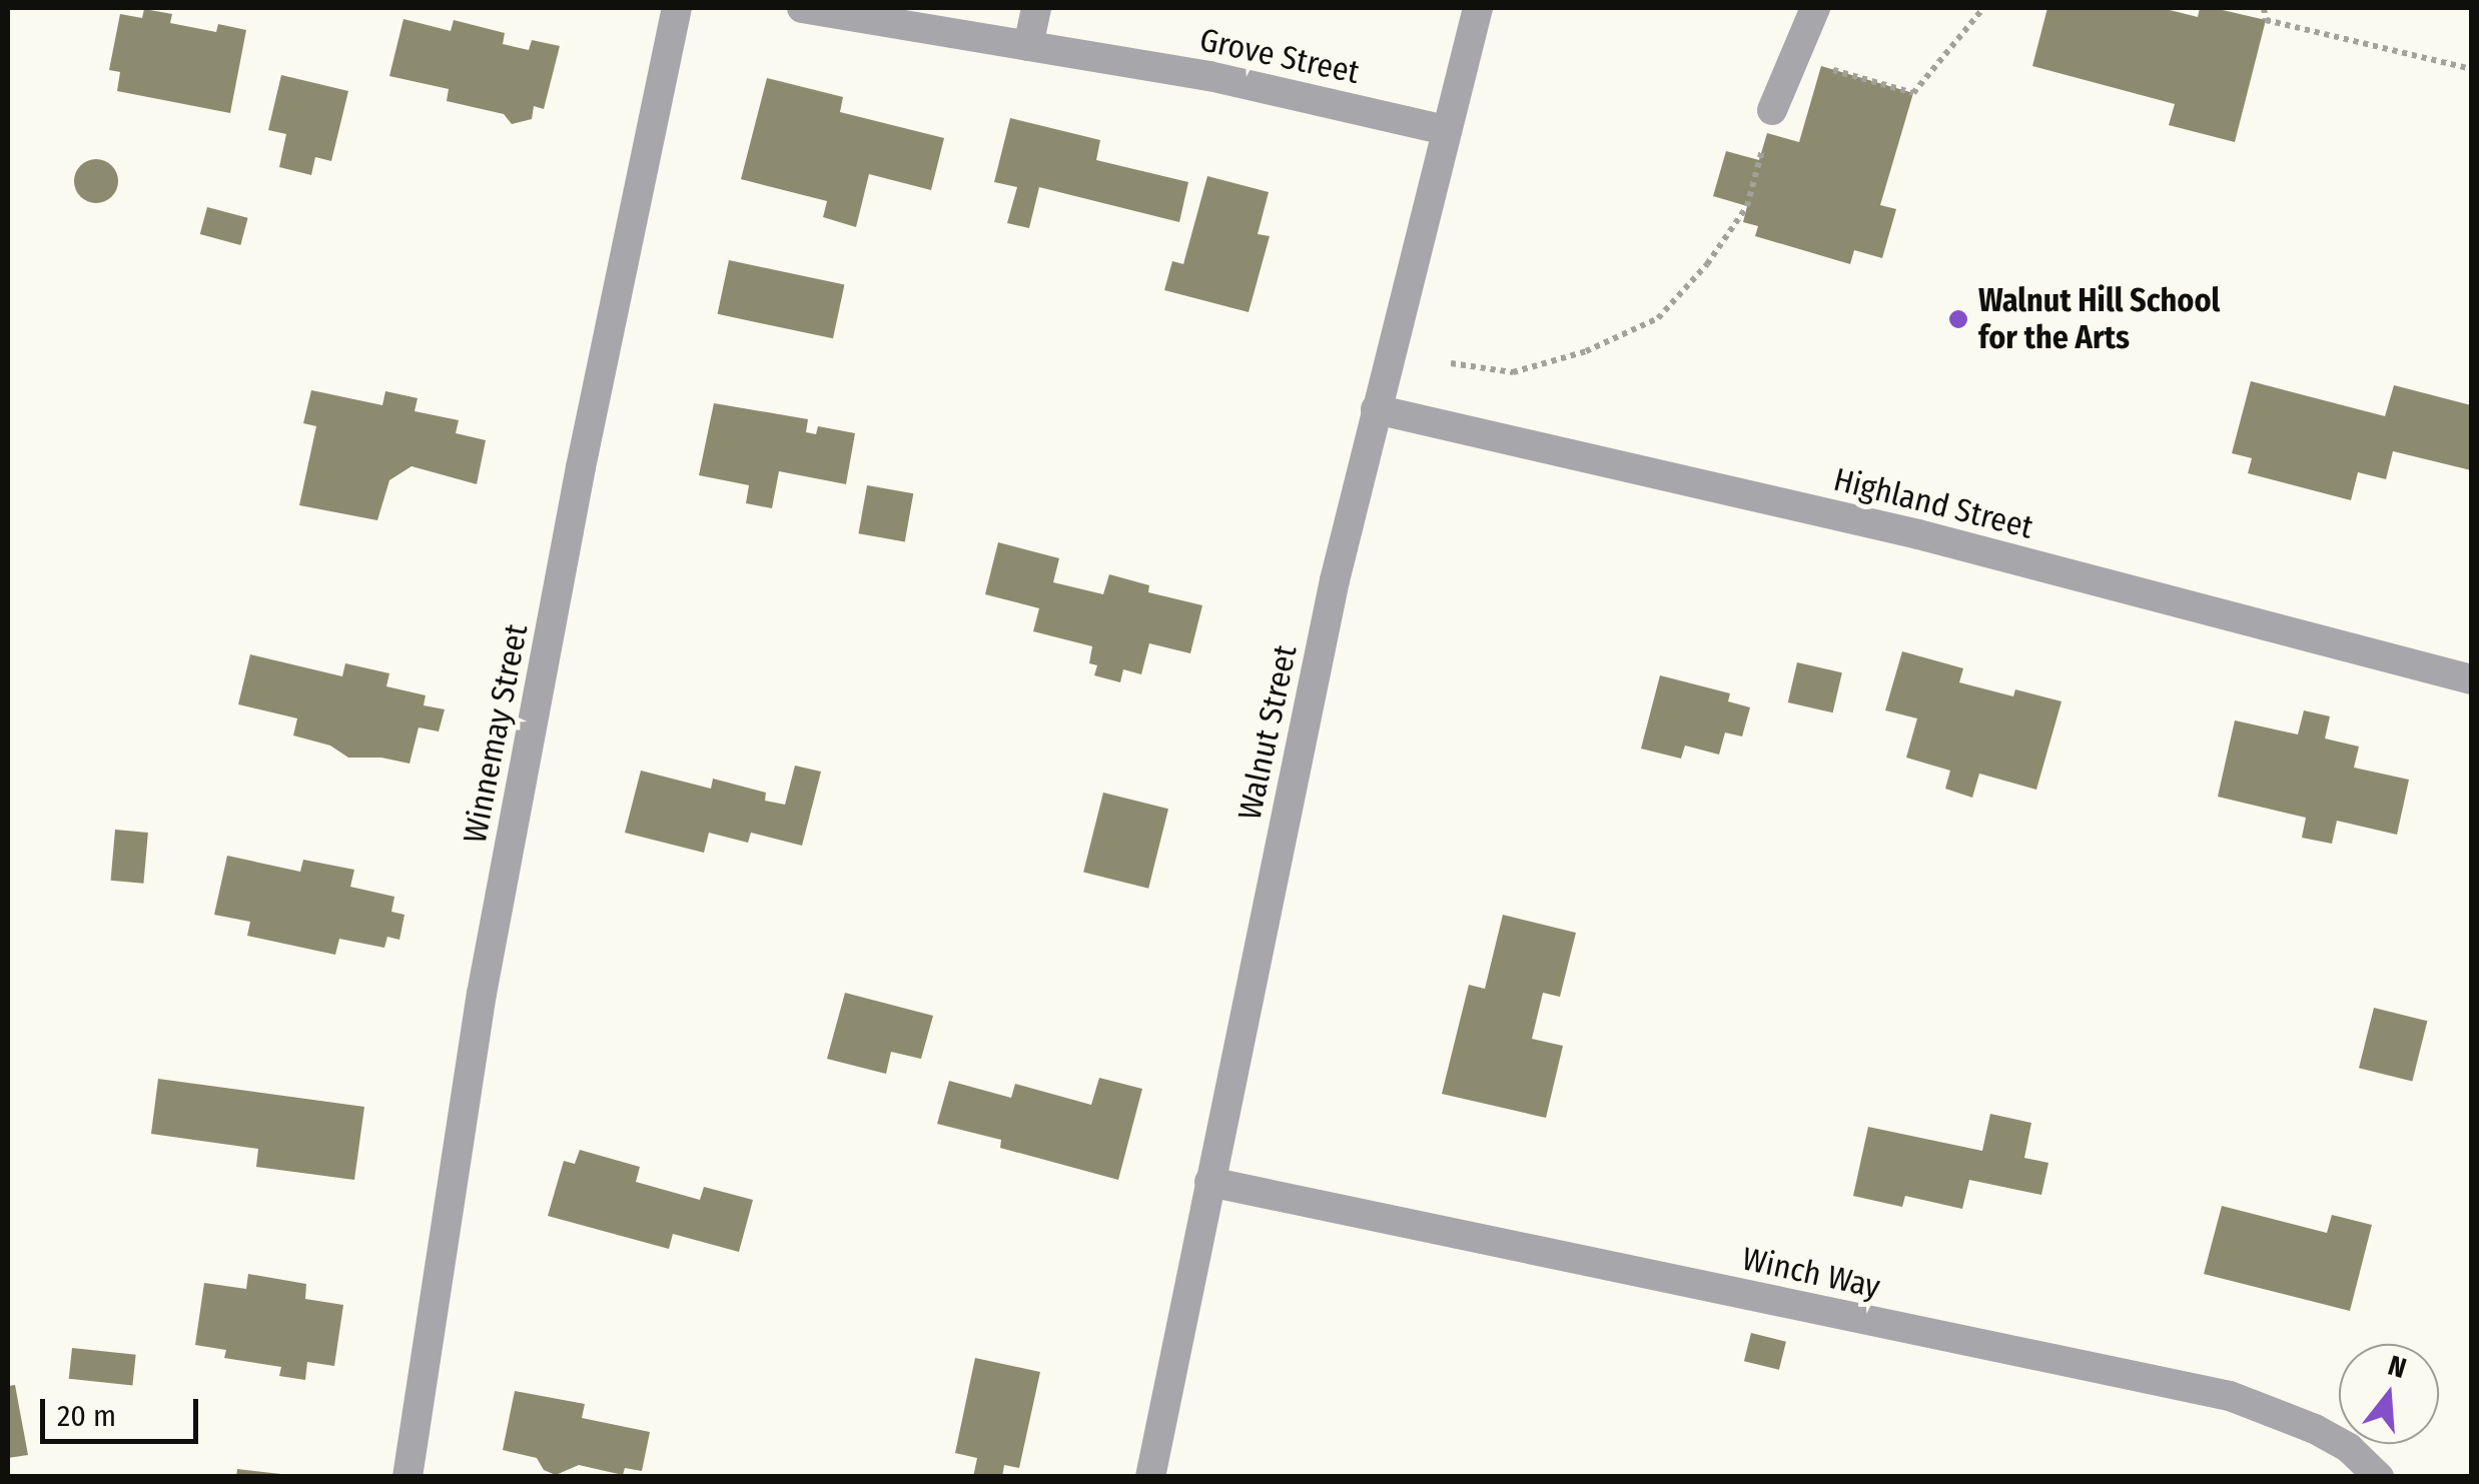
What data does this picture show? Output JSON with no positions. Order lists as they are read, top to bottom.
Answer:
{
  "streets": {
    "street": [
      "Grove Street",
      "Highland Street",
      "Walnut Street",
      "Winnemay Street",
      "Winch Way"
    ]
  },
  "crossings": [
    ["Grove Street", "Walnut Street"],
    ["Highland Street", "Walnut Street"],
    ["Walnut Street", "Winch Way"]
  ],
  "places": ["Walnut Hill School for the Arts"],
  "scale_bar": "20 m",
  "north": "top"
}
